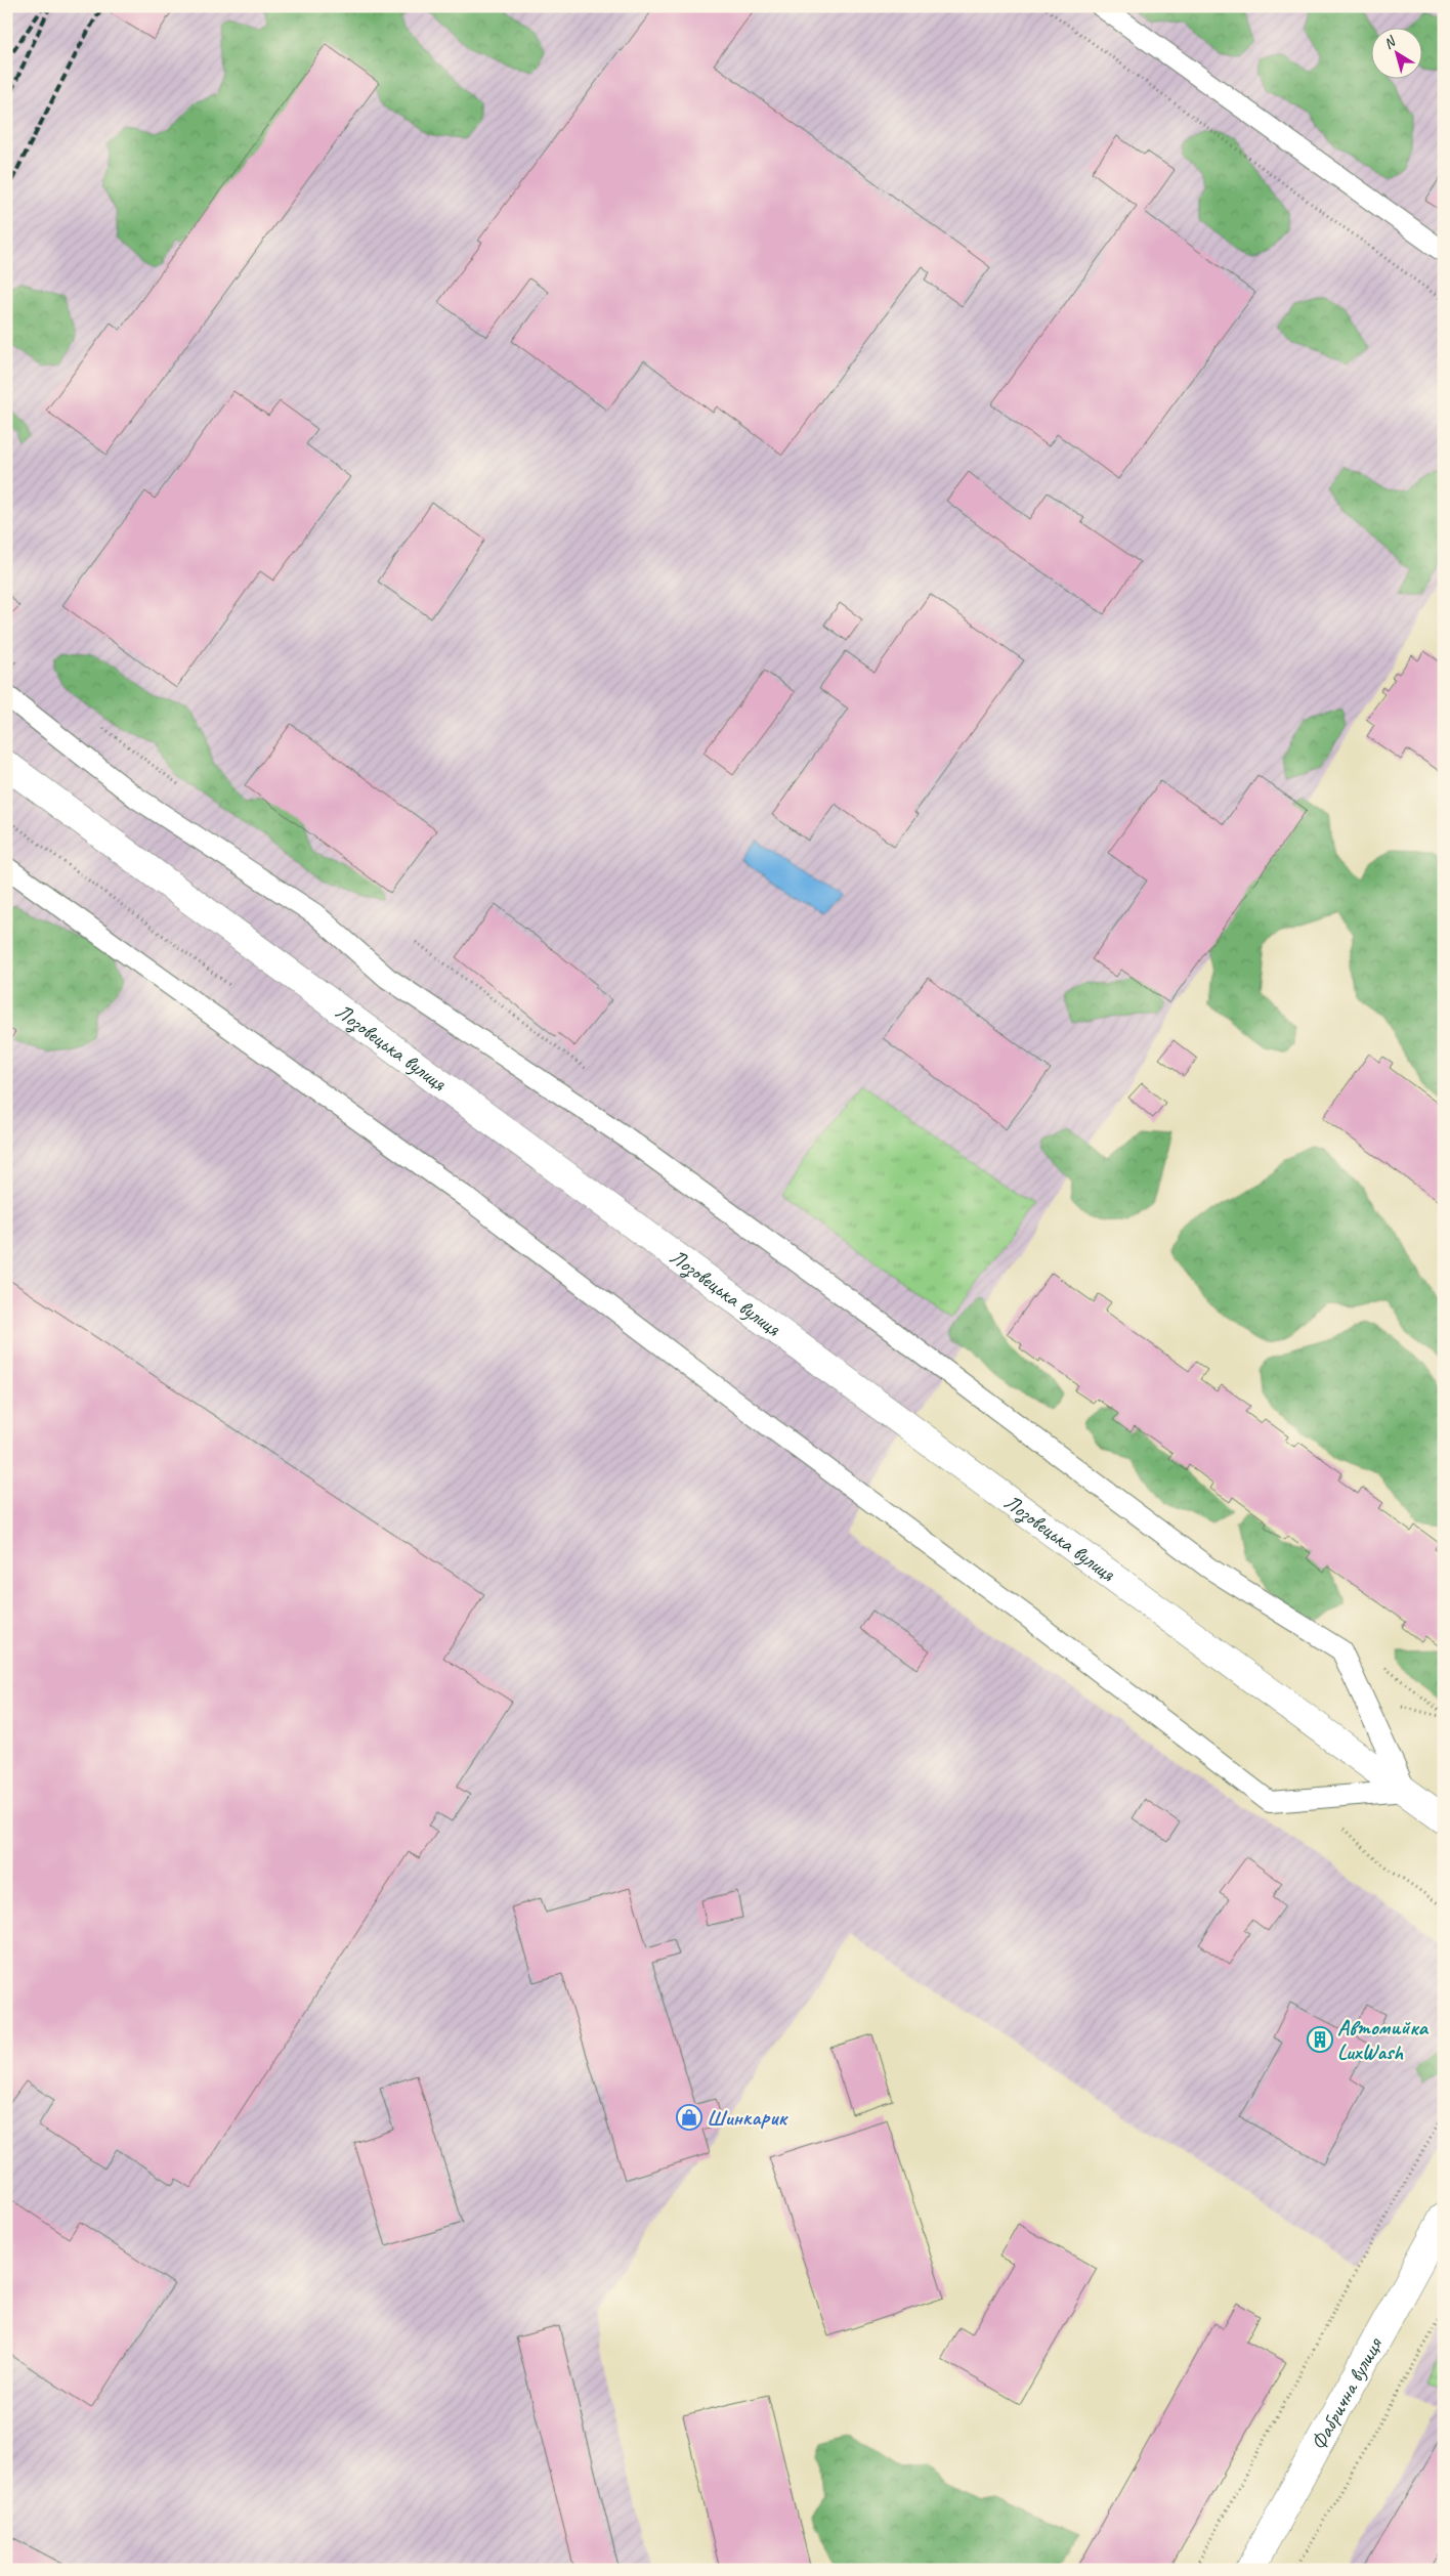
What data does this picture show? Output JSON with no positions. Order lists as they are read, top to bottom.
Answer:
{
  "streets": {
    "street": ["Лозовецька вулиця", "Фабрична вулиця"]
  },
  "places": {
    "building": ["Автомийка LuxWash"],
    "shop": ["Шинкарик"]
  },
  "north": "top left"
}
